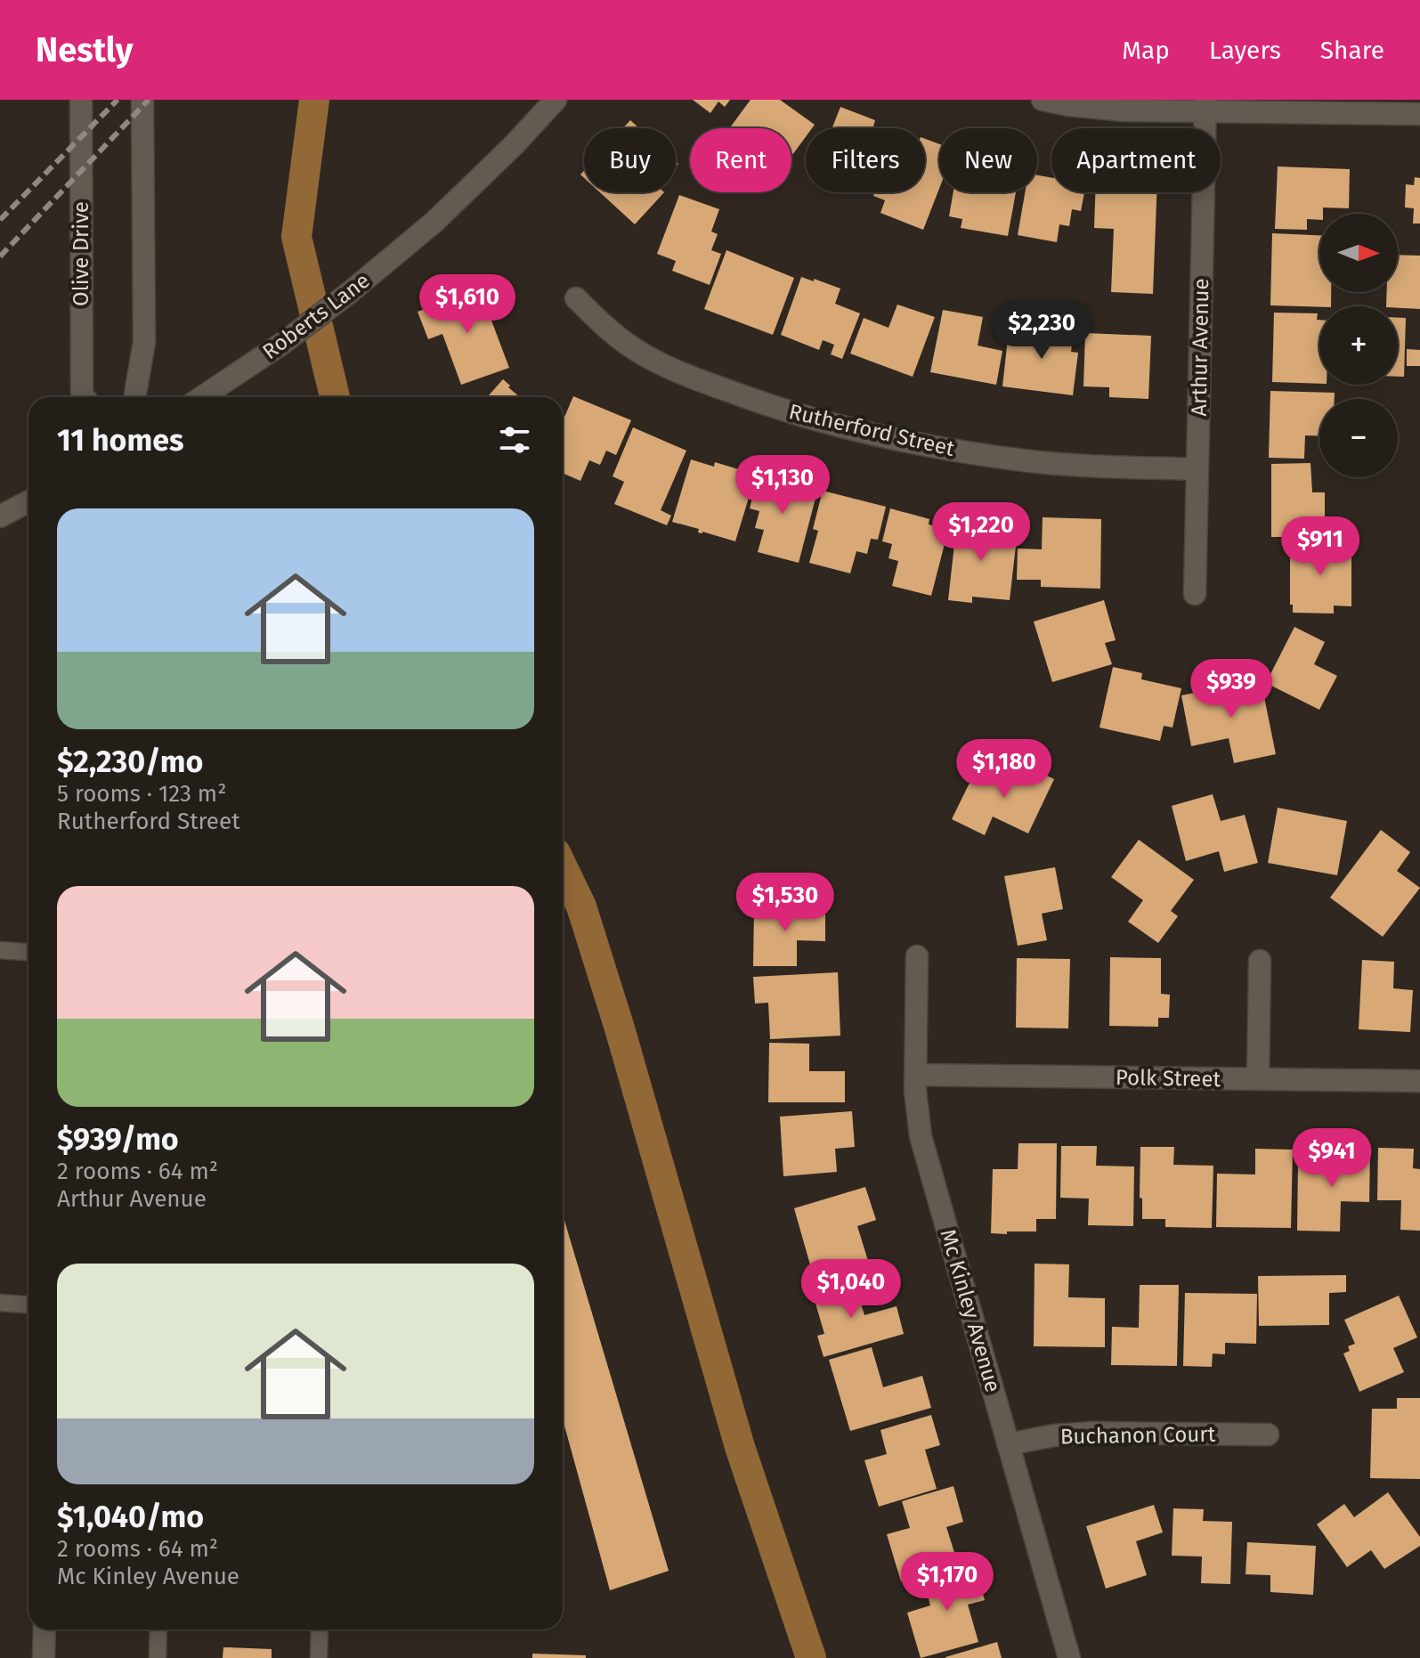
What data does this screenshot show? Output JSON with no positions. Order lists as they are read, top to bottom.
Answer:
{
  "streets": {
    "street": [
      "Olive Drive",
      "Roberts Lane",
      "Arthur Avenue",
      "Rutherford Street",
      "Polk Street",
      "Mc Kinley Avenue",
      "Buchanon Court"
    ]
  },
  "crossings": [
    ["Arthur Avenue", "Rutherford Street"],
    ["Polk Street", "Mc Kinley Avenue"],
    ["Mc Kinley Avenue", "Buchanon Court"]
  ],
  "north": "right",
  "page": {
    "header": "Nestly",
    "nav": ["Map", "Layers", "Share"],
    "chip": [
      "Buy",
      "Rent",
      "Filters",
      "New",
      "Apartment"
    ],
    "map_buttons": ["+", "−"],
    "price": [
      "$1,610",
      "$2,230",
      "$1,130",
      "$1,220",
      "$911",
      "$939",
      "$1,180",
      "$1,530",
      "$941",
      "$1,040",
      "$1,170"
    ],
    "heading": "11 homes",
    "list": [
      {
        "name": "$2,230/mo",
        "note": "5 rooms · 123 m² · Rutherford Street"
      },
      {
        "name": "$939/mo",
        "note": "2 rooms · 64 m² · Arthur Avenue"
      },
      {
        "name": "$1,040/mo",
        "note": "2 rooms · 64 m² · Mc Kinley Avenue"
      }
    ]
  }
}
